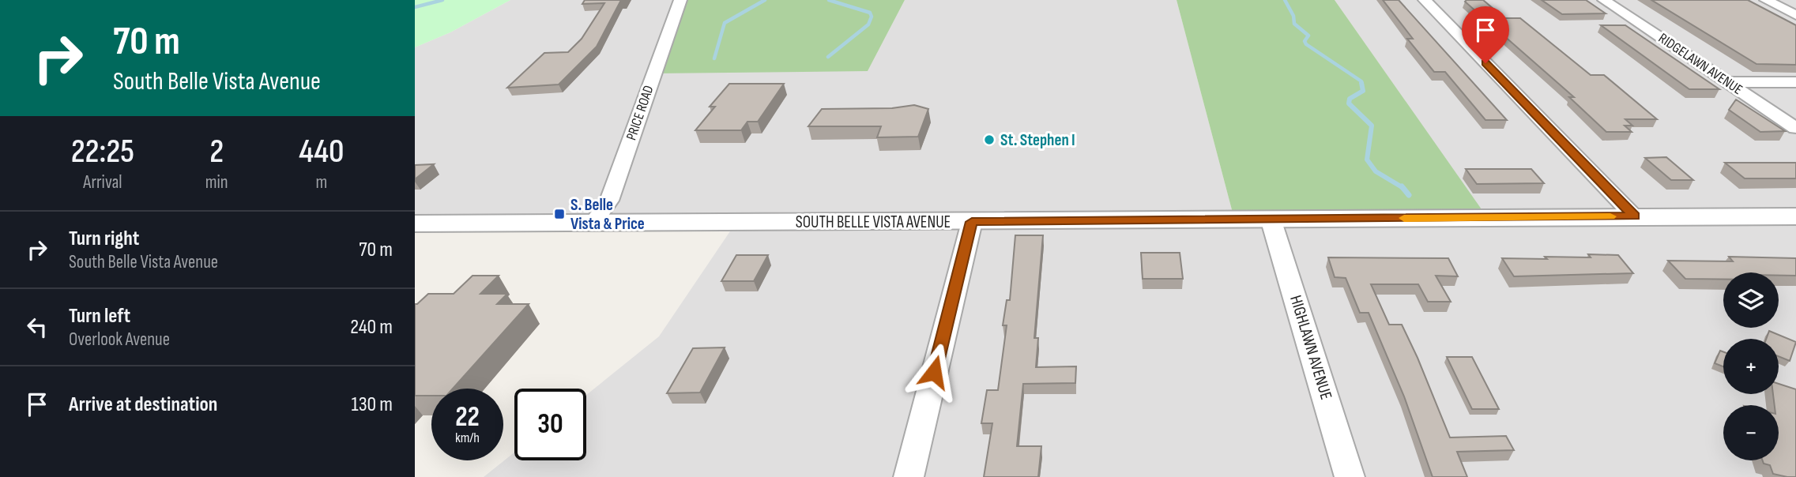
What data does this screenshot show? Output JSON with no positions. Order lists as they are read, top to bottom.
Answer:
{
  "streets": {
    "street": [
      "RIDGELAWN AVENUE",
      "PRICE ROAD",
      "SOUTH BELLE VISTA AVENUE",
      "HIGHLAWN AVENUE"
    ]
  },
  "crossings": [
    ["PRICE ROAD", "SOUTH BELLE VISTA AVENUE"],
    ["SOUTH BELLE VISTA AVENUE", "HIGHLAWN AVENUE"]
  ],
  "places": {
    "other": ["St. Stephen I"],
    "transit": ["S. Belle Vista & Price"]
  },
  "page": {
    "turn": ["70 m", "South Belle Vista Avenue"],
    "eta": [
      "22:25",
      "Arrival",
      "2",
      "min",
      "440",
      "m"
    ],
    "list": [
      {
        "name": "Turn right",
        "note": "South Belle Vista Avenue",
        "value": "70 m"
      },
      {
        "name": "Turn left",
        "note": "Overlook Avenue",
        "value": "240 m"
      },
      {
        "name": "Arrive at destination",
        "value": "130 m"
      }
    ],
    "map_buttons": ["+", "−"],
    "speed": "22 km/h",
    "limit": "30"
  }
}
